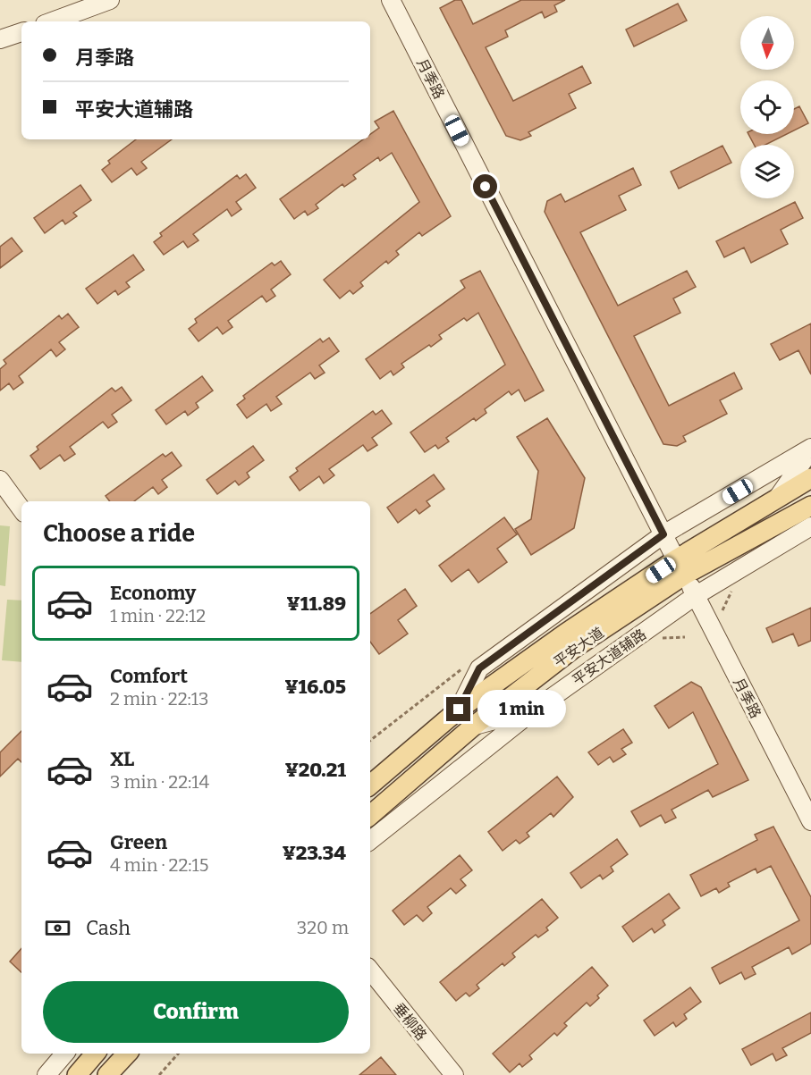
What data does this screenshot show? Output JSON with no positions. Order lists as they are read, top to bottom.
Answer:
{
  "streets": {
    "main road": ["平安大道"],
    "street": ["月季路", "平安大道辅路", "垂柳路"]
  },
  "crossings": [
    ["月季路", "平安大道"],
    ["月季路", "平安大道辅路"]
  ],
  "north": "bottom",
  "page": {
    "banner": ["月季路", "平安大道辅路"],
    "heading": "Choose a ride",
    "list": [
      {
        "name": "Economy",
        "note": "1 min · 22:12",
        "value": "¥11.89"
      },
      {
        "name": "Comfort",
        "note": "2 min · 22:13",
        "value": "¥16.05"
      },
      {
        "name": "XL",
        "note": "3 min · 22:14",
        "value": "¥20.21"
      },
      {
        "name": "Green",
        "note": "4 min · 22:15",
        "value": "¥23.34"
      }
    ],
    "bubble": "1 min",
    "pay": ["Cash", "320 m"],
    "buttons": "Confirm"
  }
}
